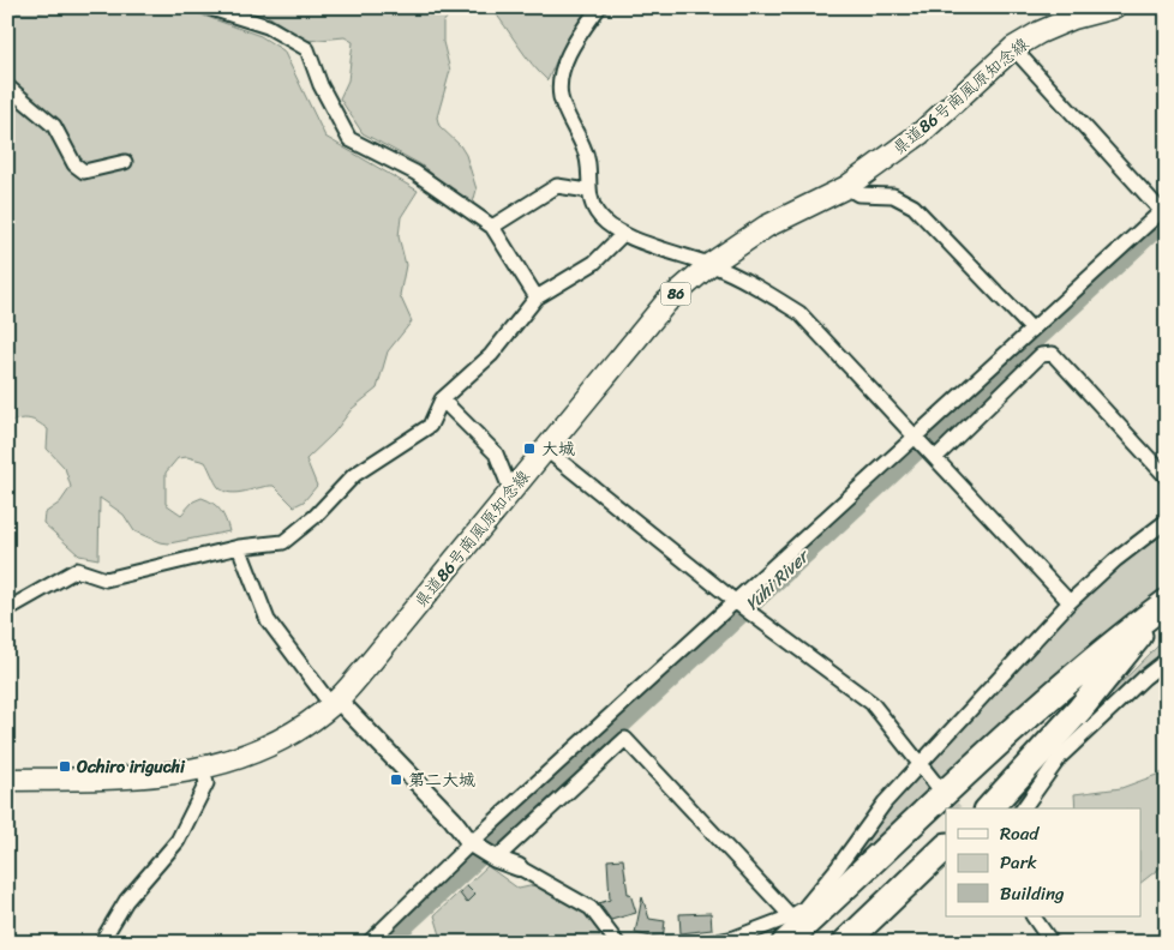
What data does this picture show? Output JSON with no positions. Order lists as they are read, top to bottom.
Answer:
{
  "streets": {
    "main road": ["県道86号南風原知念線", "86"]
  },
  "water": ["Yuhi River"],
  "places": {
    "transit": ["大城", "Ochiro iriguchi", "第二大城"]
  },
  "legend": ["Road", "Park", "Building"]
}
